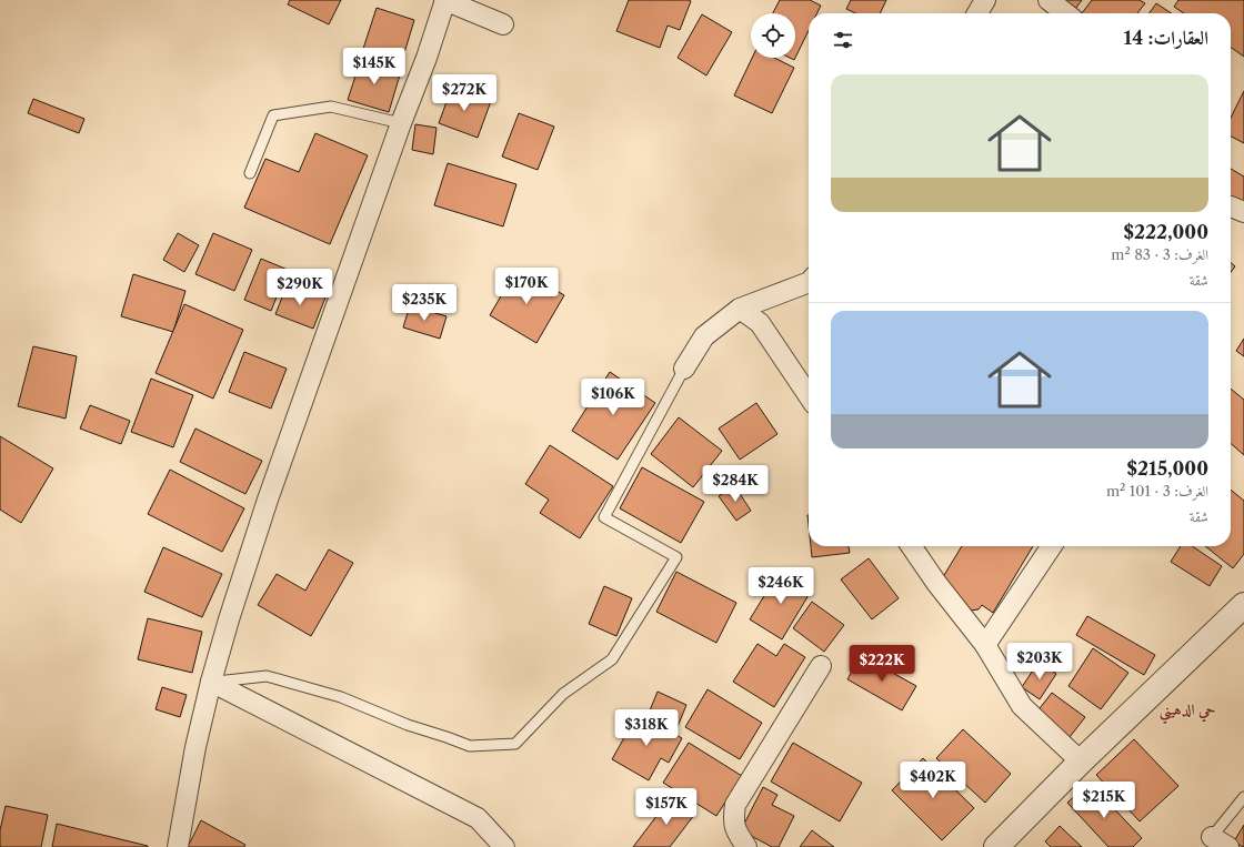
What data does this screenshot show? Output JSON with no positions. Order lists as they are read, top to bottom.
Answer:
{
  "districts": ["حي الدهيني"],
  "page": {
    "heading": "العقارات: 14",
    "price": [
      "$145K",
      "$272K",
      "$170K",
      "$290K",
      "$235K",
      "$106K",
      "$284K",
      "$246K",
      "$203K",
      "$222K",
      "$318K",
      "$402K",
      "$215K",
      "$157K"
    ],
    "list": [
      {
        "name": "$222,000",
        "note": "الغرف: 3 · 83 m² · شقة"
      },
      {
        "name": "$215,000",
        "note": "الغرف: 3 · 101 m² · شقة"
      }
    ]
  }
}
